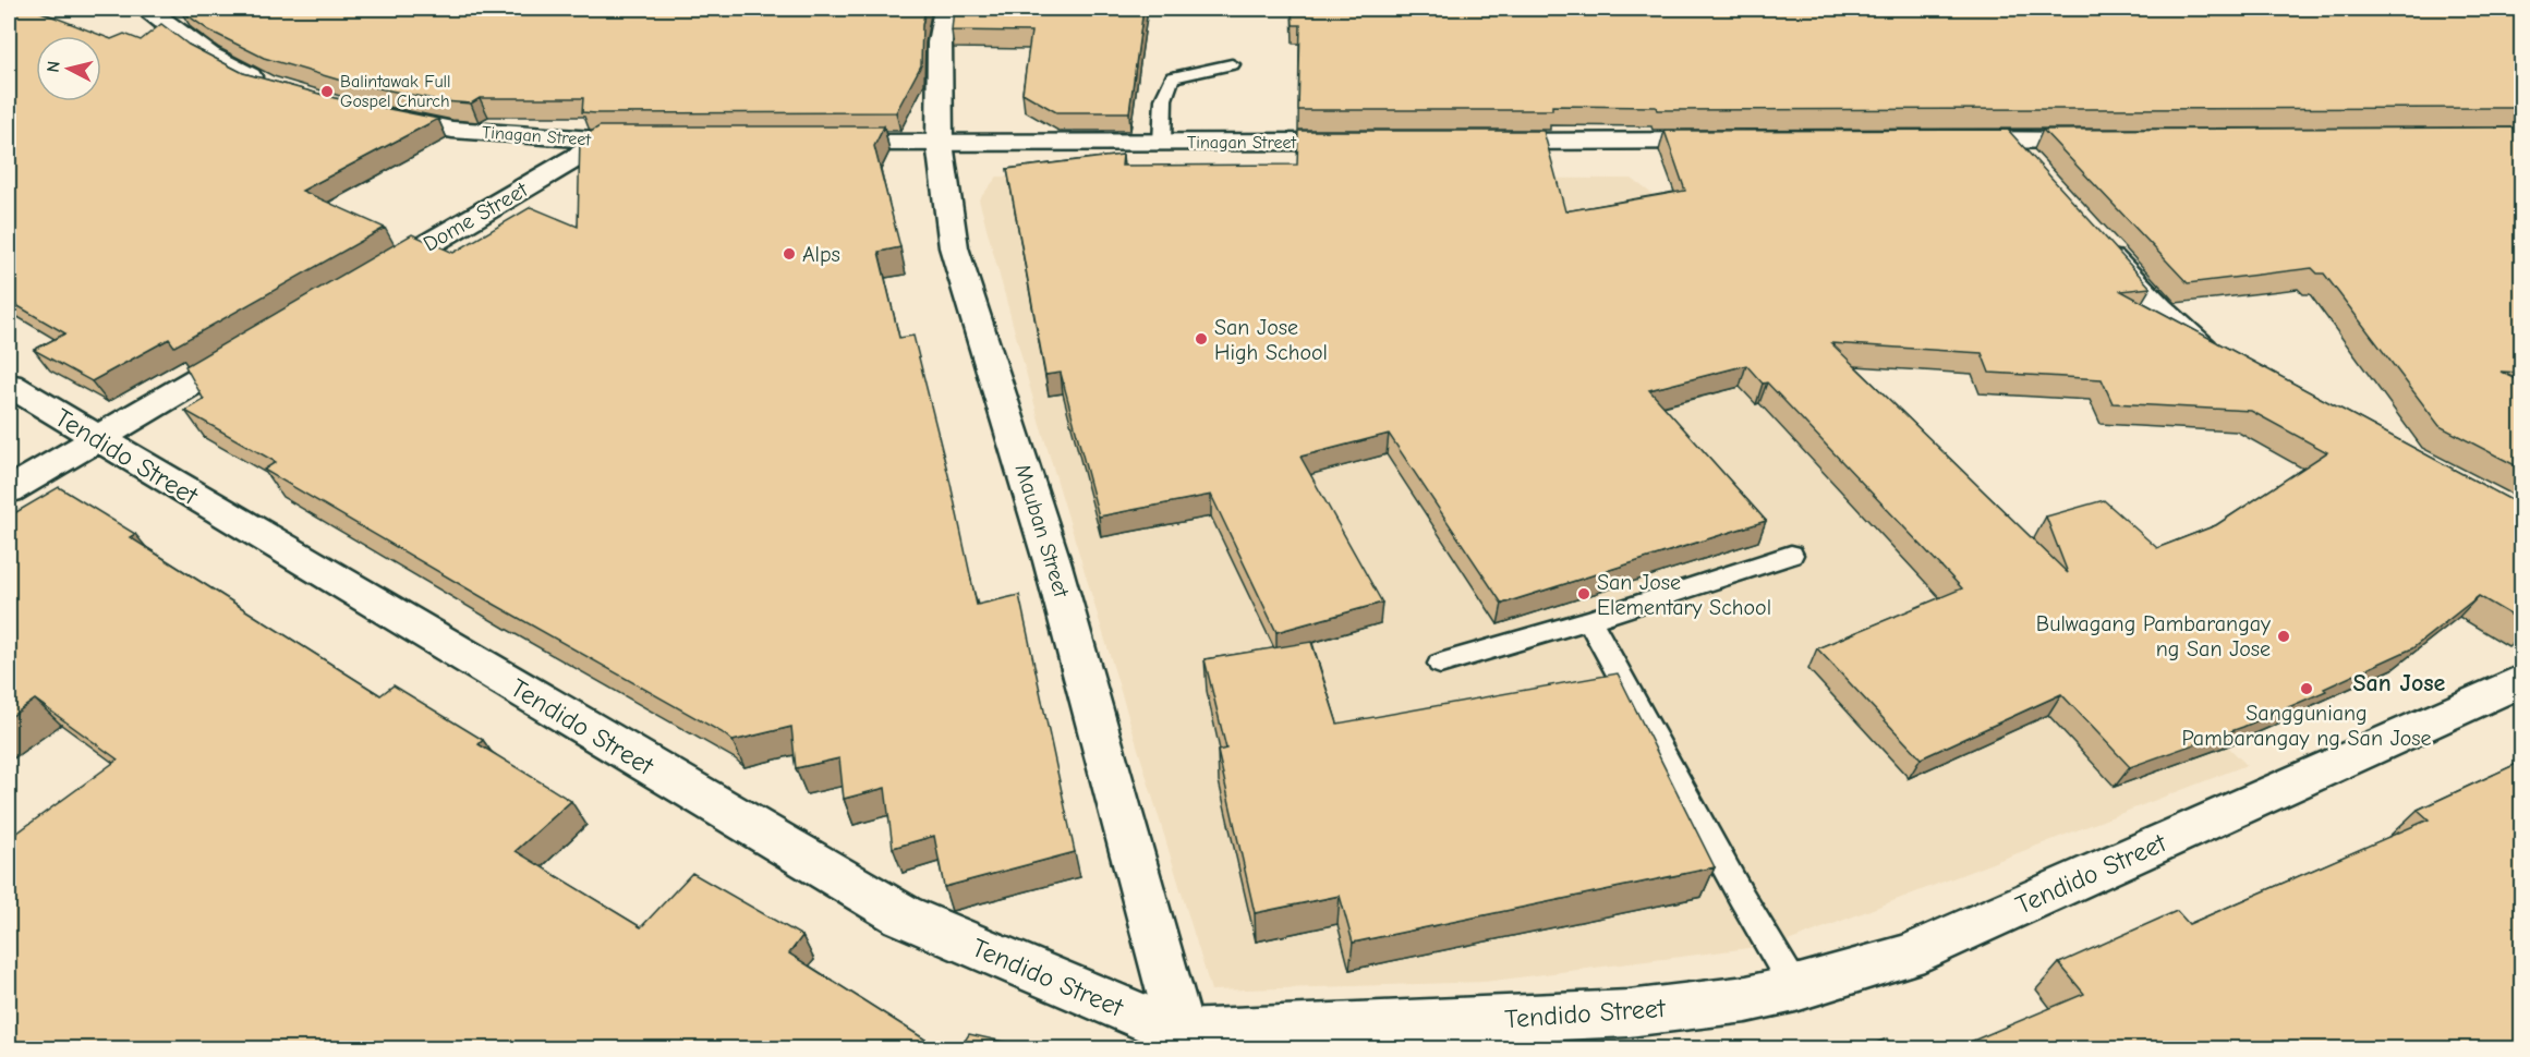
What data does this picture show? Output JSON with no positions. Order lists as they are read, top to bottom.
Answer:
{
  "streets": {
    "street": [
      "Tinagan Street",
      "Dome Street",
      "Tendido Street",
      "Mauban Street"
    ]
  },
  "crossings": [
    ["Tinagan Street", "Dome Street"],
    ["Tinagan Street", "Mauban Street"],
    ["Tendido Street", "Mauban Street"]
  ],
  "districts": ["San Jose"],
  "places": [
    "Balintawak Full Gospel Church",
    "Alps",
    "San Jose High School",
    "San Jose Elementary School",
    "Bulwagang Pambarangay ng San Jose",
    "Sangguniang Pambarangay ng San Jose"
  ],
  "north": "left"
}
